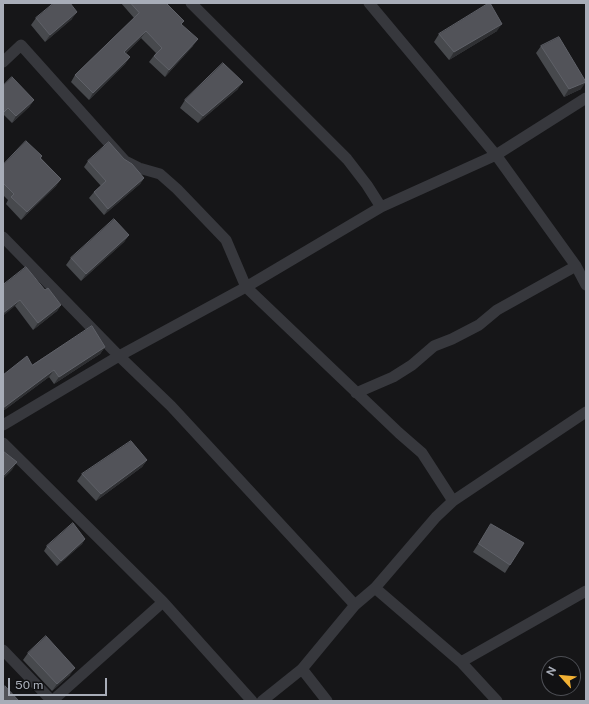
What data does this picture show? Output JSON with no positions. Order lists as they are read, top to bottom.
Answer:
{
  "scale_bar": "50 m",
  "north": "top left"
}
